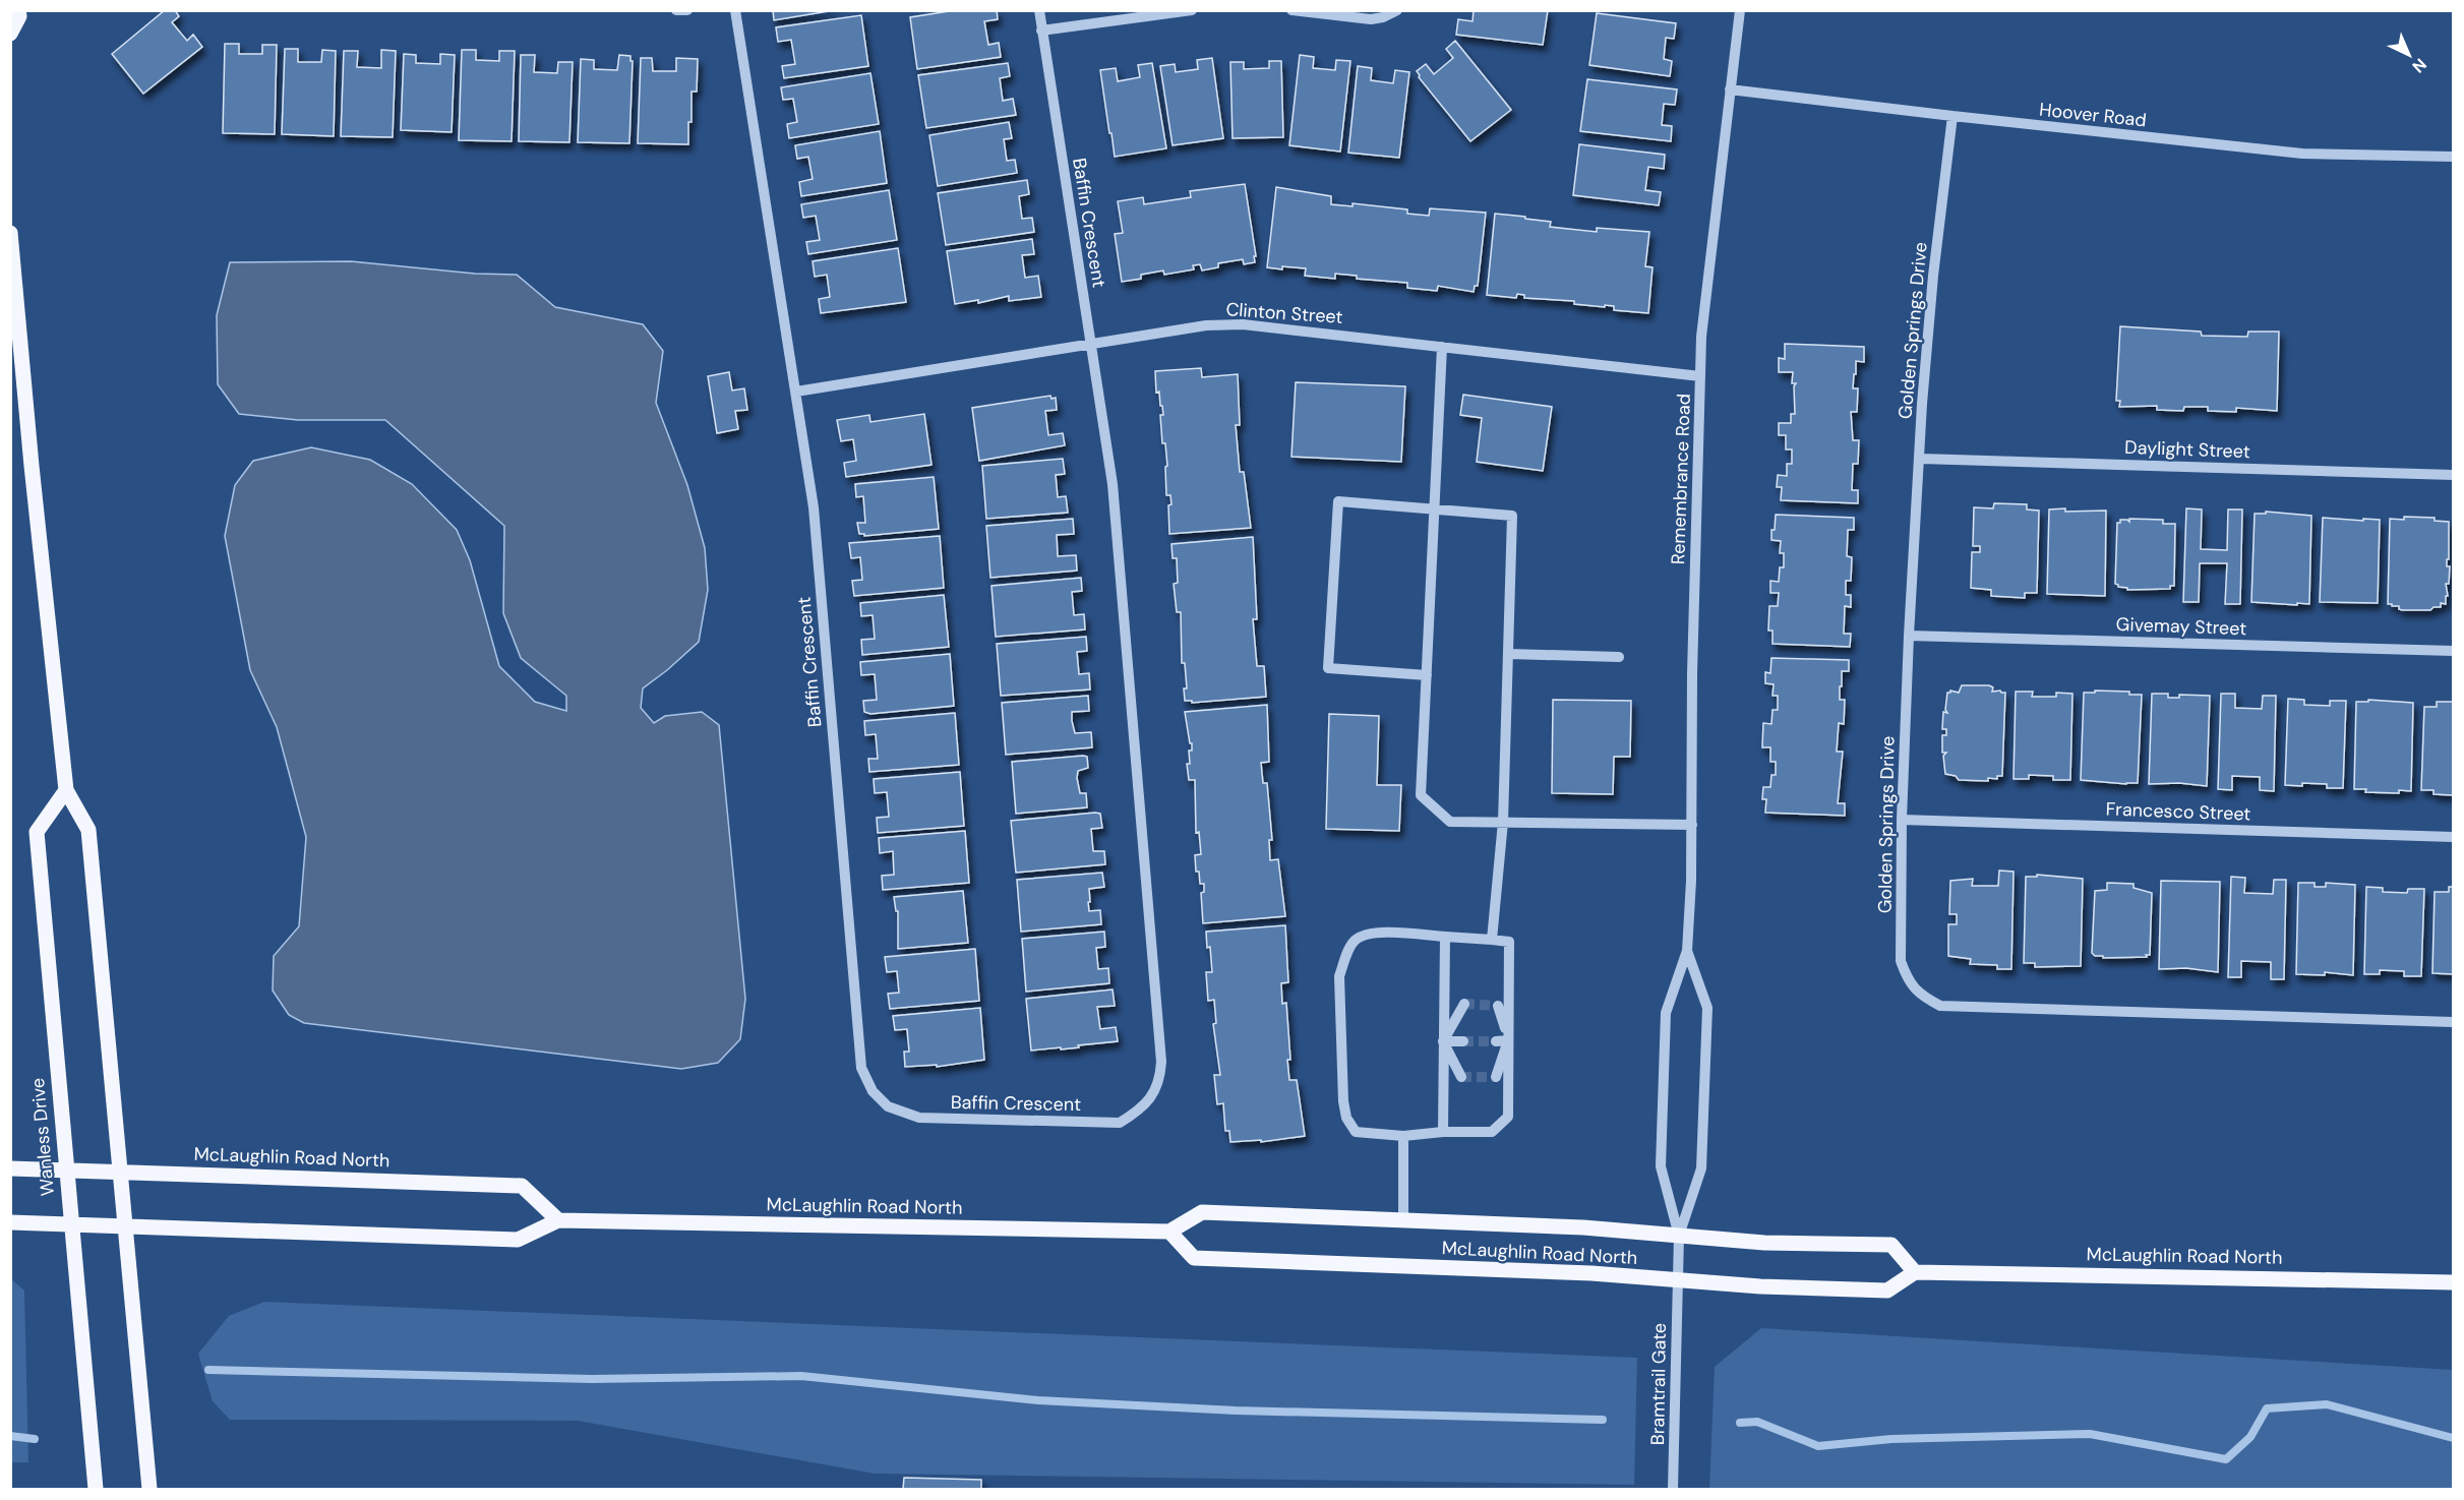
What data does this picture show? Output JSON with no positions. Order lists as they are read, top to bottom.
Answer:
{
  "streets": {
    "main road": ["Wanless Drive", "McLaughlin Road North"],
    "street": [
      "Hoover Road",
      "Baffin Crescent",
      "Clinton Street",
      "Golden Springs Drive",
      "Daylight Street",
      "Remembrance Road",
      "Givemay Street",
      "Francesco Street",
      "Bramtrail Gate"
    ]
  },
  "crossings": [
    ["Hoover Road", "Golden Springs Drive"],
    ["Hoover Road", "Remembrance Road"],
    ["Baffin Crescent", "Clinton Street"],
    ["Clinton Street", "Remembrance Road"],
    ["Golden Springs Drive", "Daylight Street"],
    ["Golden Springs Drive", "Givemay Street"],
    ["Golden Springs Drive", "Francesco Street"],
    ["Remembrance Road", "McLaughlin Road North"],
    ["Remembrance Road", "Bramtrail Gate"],
    ["Wanless Drive", "McLaughlin Road North"],
    ["McLaughlin Road North", "Bramtrail Gate"]
  ],
  "north": "bottom right"
}
